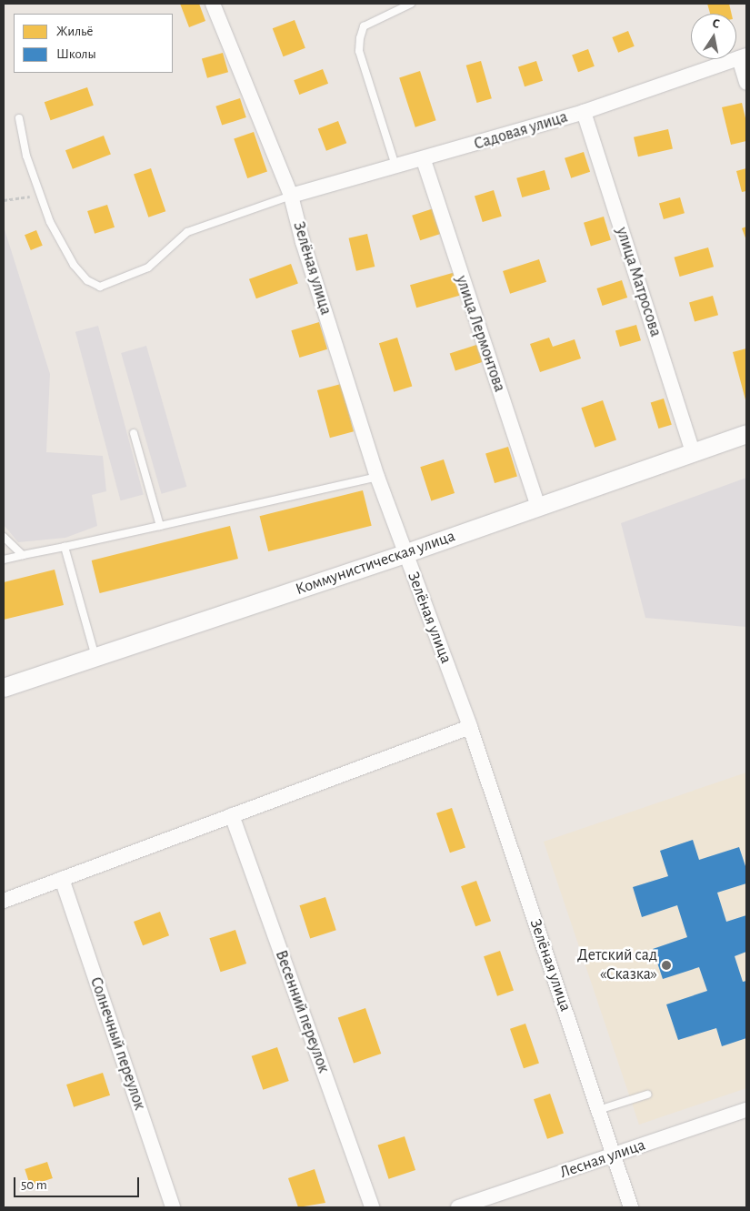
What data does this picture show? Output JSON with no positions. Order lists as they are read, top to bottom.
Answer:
{
  "streets": {
    "street": [
      "Садовая улица",
      "Зелёная улица",
      "улица Матросова",
      "улица Лермонтова",
      "Коммунистическая улица",
      "Весенний переулок",
      "Солнечный переулок",
      "Лесная улица"
    ]
  },
  "crossings": [
    ["Садовая улица", "Зелёная улица"],
    ["Садовая улица", "улица Матросова"],
    ["Садовая улица", "улица Лермонтова"],
    ["Зелёная улица", "Коммунистическая улица"],
    ["Зелёная улица", "Лесная улица"],
    ["улица Матросова", "Коммунистическая улица"],
    ["улица Лермонтова", "Коммунистическая улица"]
  ],
  "places": ["Детский сад «Сказка»"],
  "legend": ["Жильё", "Школы"],
  "scale_bar": "50 m",
  "north": "top"
}
